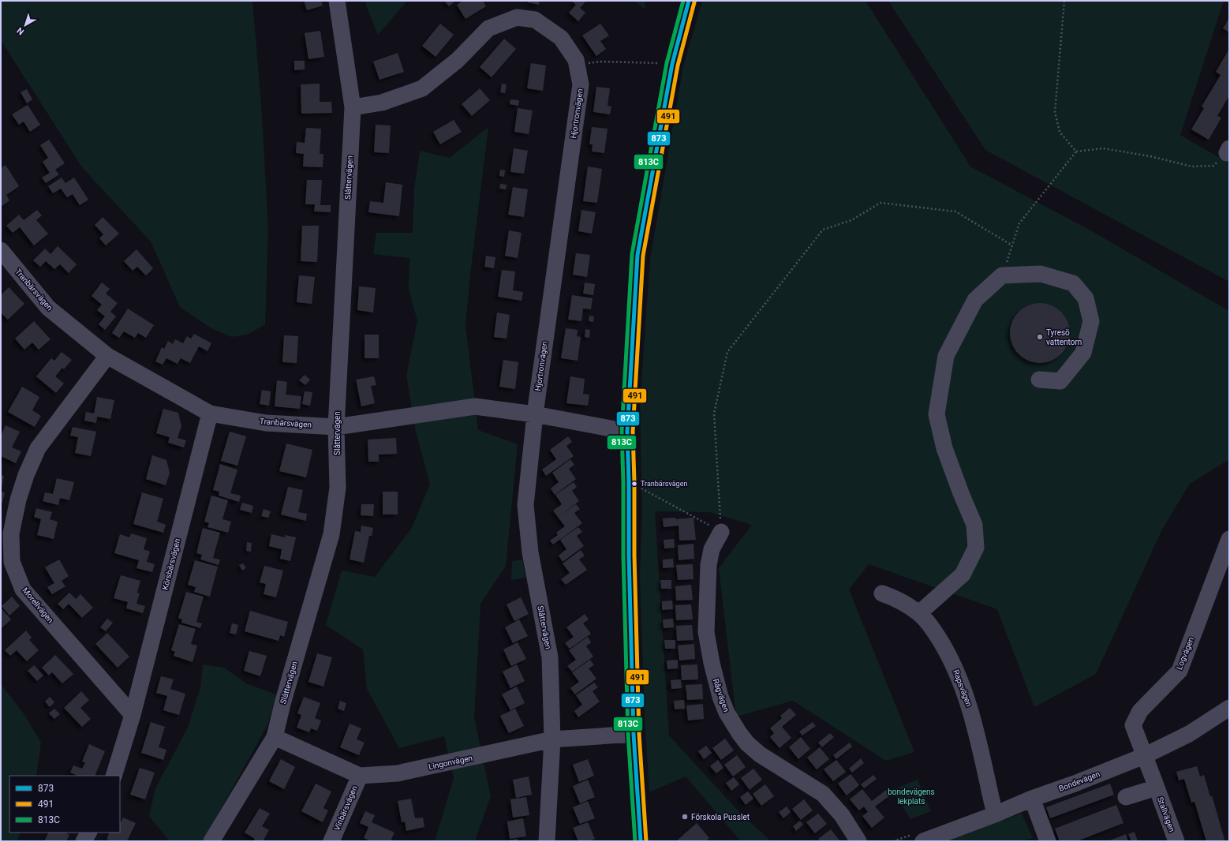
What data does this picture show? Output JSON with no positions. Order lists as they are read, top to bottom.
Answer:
{
  "streets": {
    "street": [
      "Hjortronvägen",
      "Slåttervägen",
      "Tranbärsvägen",
      "Körsbärsvägen",
      "Morellvägen",
      "Logvägen",
      "Rapsvägen",
      "Rågvägen",
      "Lingonvägen",
      "Bondevägen",
      "Vinbärsvägen",
      "Stallvägen"
    ]
  },
  "crossings": [
    ["Hjortronvägen", "Slåttervägen"],
    ["Hjortronvägen", "Tranbärsvägen"],
    ["Slåttervägen", "Tranbärsvägen"],
    ["Slåttervägen", "Lingonvägen"],
    ["Tranbärsvägen", "Körsbärsvägen"],
    ["Tranbärsvägen", "Morellvägen"],
    ["Körsbärsvägen", "Morellvägen"],
    ["Logvägen", "Bondevägen"],
    ["Logvägen", "Stallvägen"],
    ["Rapsvägen", "Bondevägen"],
    ["Lingonvägen", "Vinbärsvägen"],
    ["Bondevägen", "Stallvägen"]
  ],
  "parks": ["bondevägens lekplats"],
  "places": ["Tyresö vattentorn", "Tranbärsvägen", "Förskola Pusslet"],
  "lines": ["transit line 873", "transit line 813C", "transit line 491"],
  "legend": ["873", "491", "813C"],
  "north": "bottom left"
}
